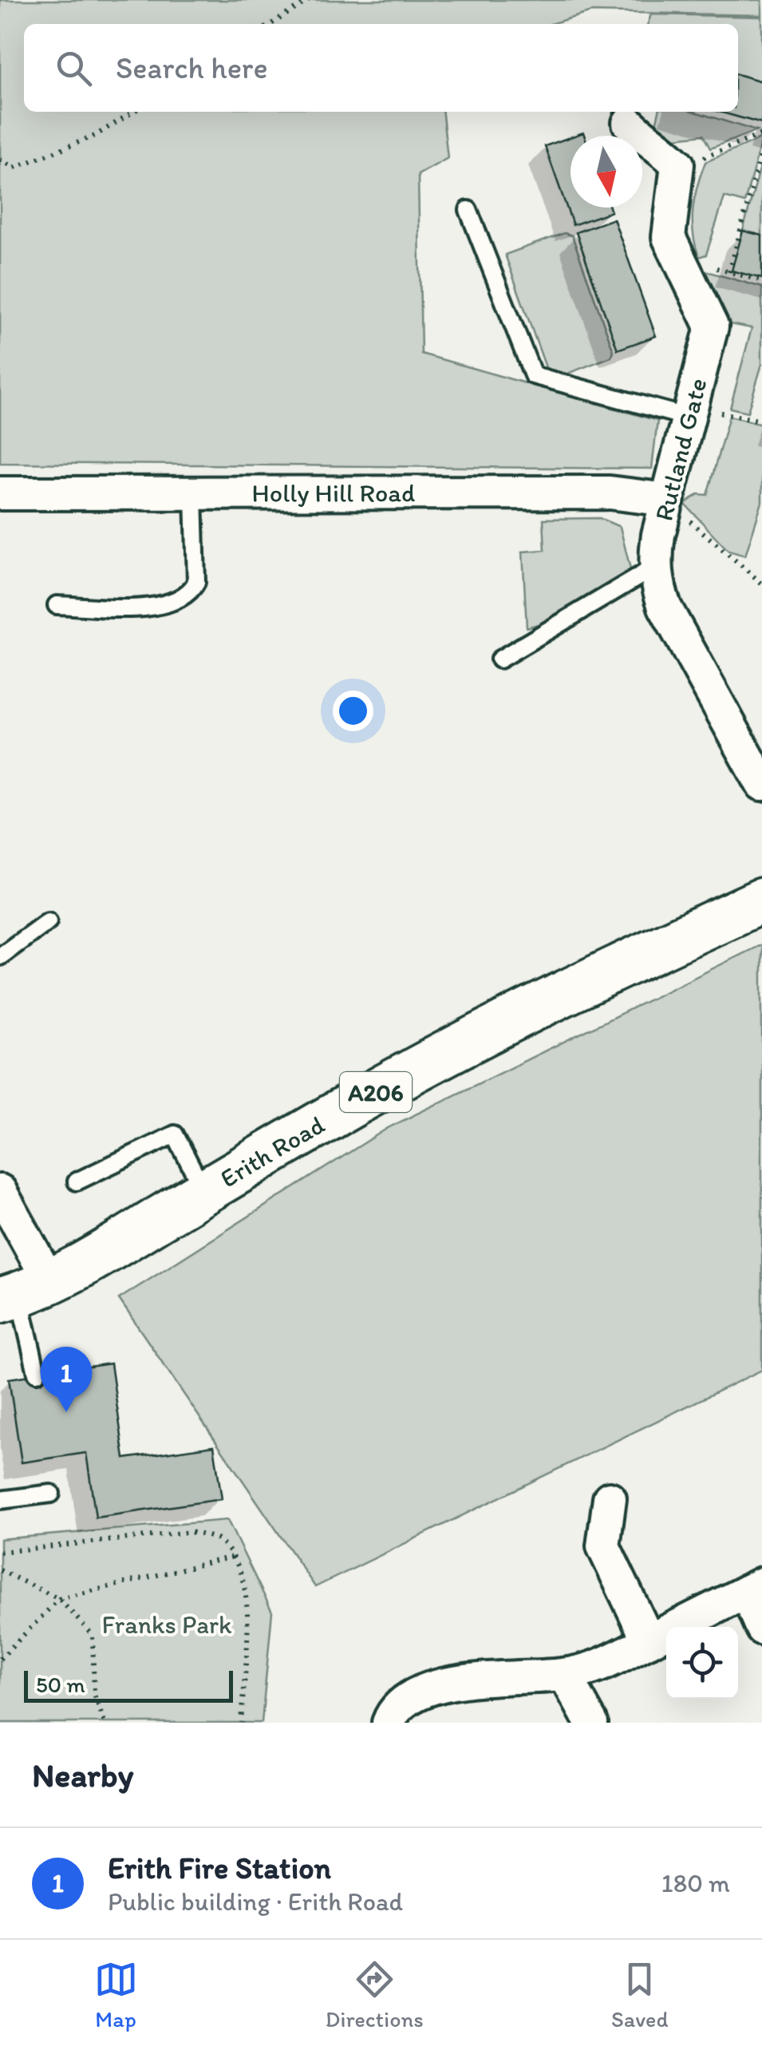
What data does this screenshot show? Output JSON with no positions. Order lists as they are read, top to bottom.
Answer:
{
  "streets": {
    "main road": ["A206", "Erith Road"],
    "street": ["Rutland Gate", "Holly Hill Road"]
  },
  "crossings": [
    ["Rutland Gate", "Holly Hill Road"]
  ],
  "parks": ["Franks Park"],
  "scale_bar": "50 m",
  "north": "bottom",
  "page": {
    "search": "Search here",
    "pins": "1",
    "scale": "50 m",
    "heading": "Nearby",
    "list": [
      {
        "mark": "1",
        "name": "Erith Fire Station",
        "note": "Public building · Erith Road",
        "value": "180 m"
      }
    ],
    "nav": ["Map", "Directions", "Saved"]
  }
}
